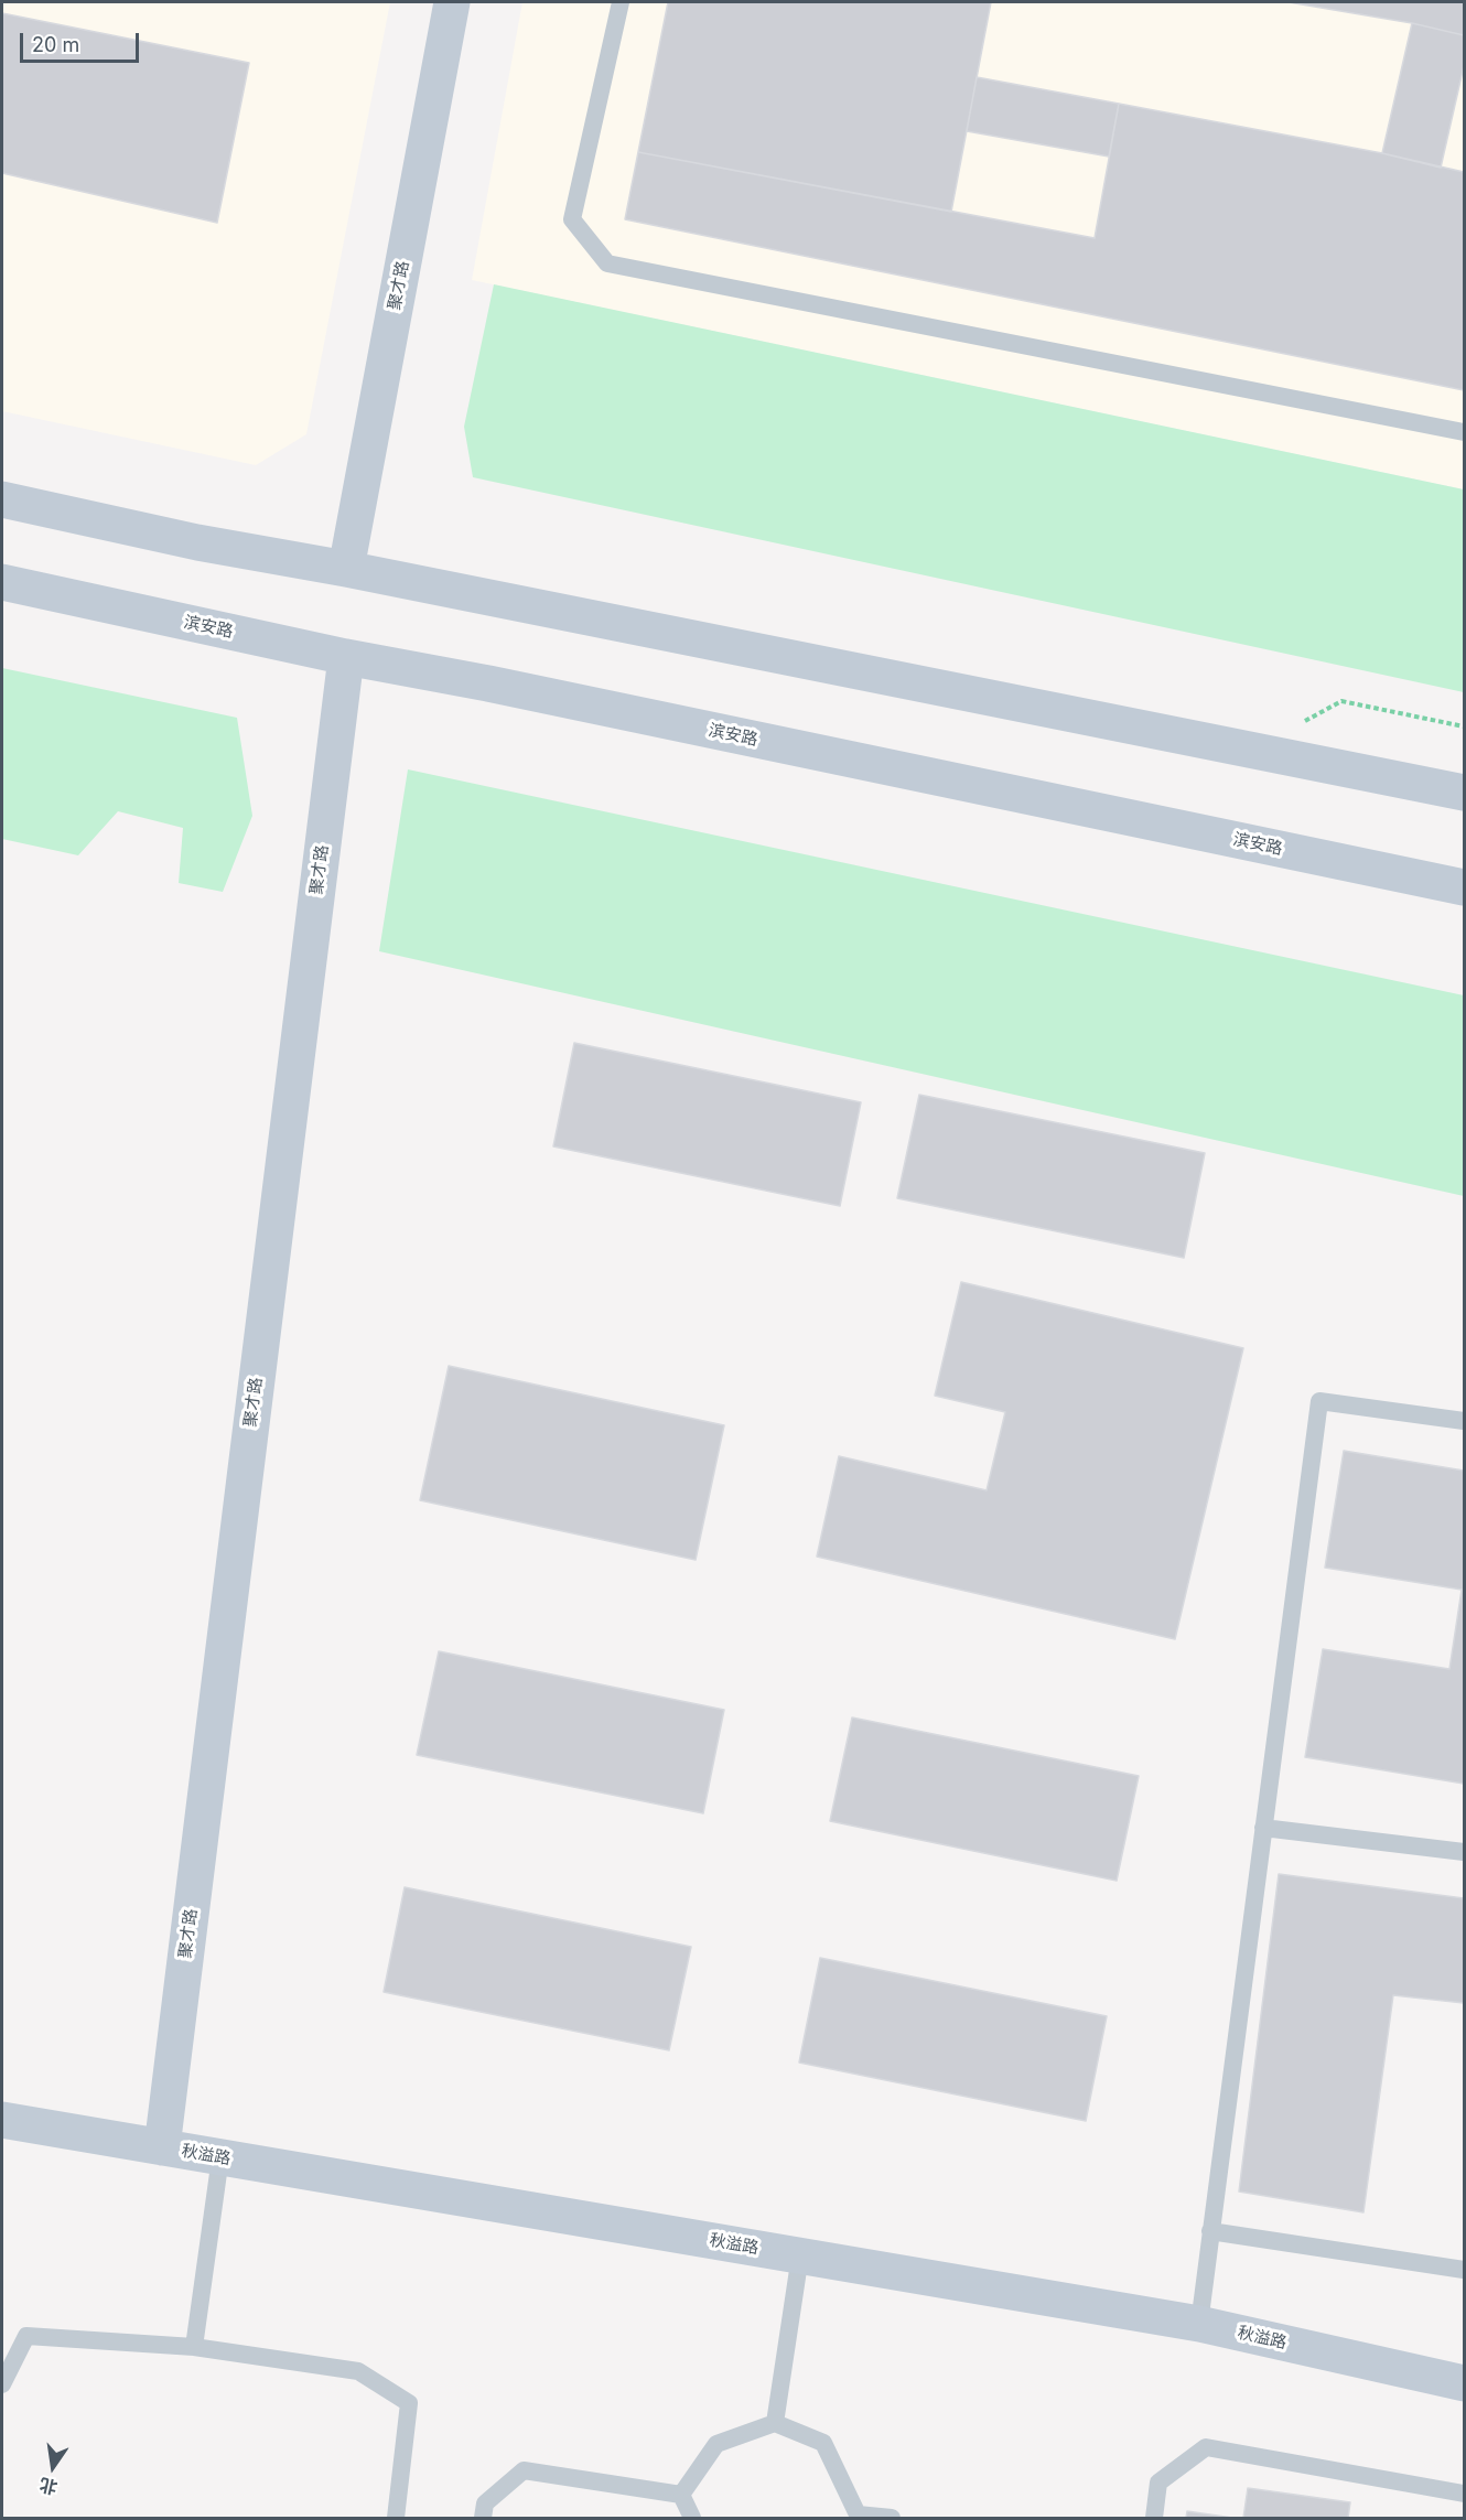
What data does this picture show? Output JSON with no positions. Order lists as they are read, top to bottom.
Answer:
{
  "streets": {
    "street": ["聚才路", "滨安路", "秋溢路"]
  },
  "crossings": [
    ["聚才路", "滨安路"],
    ["聚才路", "秋溢路"]
  ],
  "scale_bar": "20 m",
  "north": "bottom"
}
